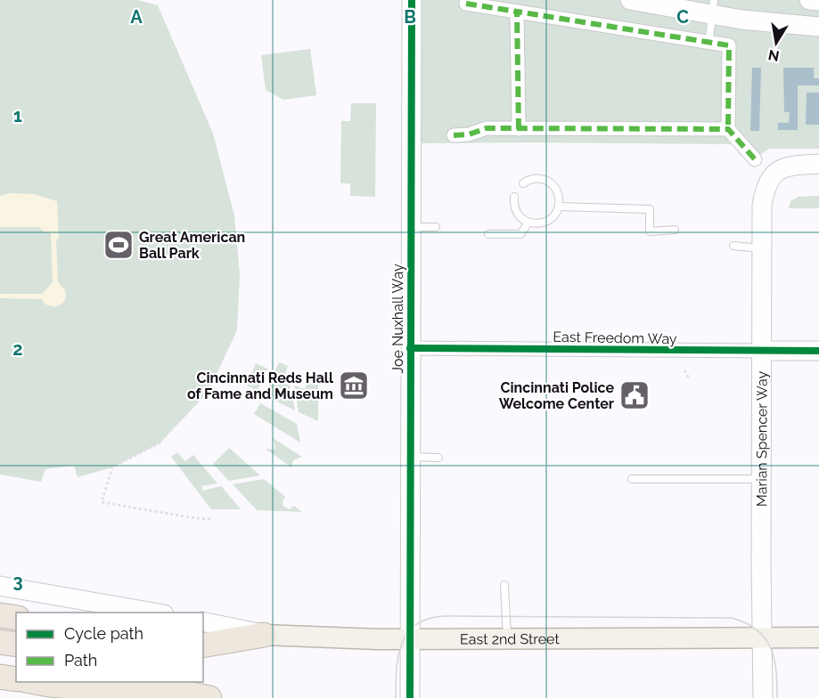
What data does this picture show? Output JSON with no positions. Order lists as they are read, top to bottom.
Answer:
{
  "streets": {
    "main road": [
      "Joe Nuxhall Way",
      "East Freedom Way",
      "Marian Spencer Way",
      "East 2nd Street"
    ]
  },
  "crossings": [
    ["Joe Nuxhall Way", "East Freedom Way"],
    ["Joe Nuxhall Way", "East 2nd Street"],
    ["East Freedom Way", "Marian Spencer Way"],
    ["Marian Spencer Way", "East 2nd Street"]
  ],
  "places": {
    "sports": ["Great American Ball Park"],
    "museum": ["Cincinnati Reds Hall of Fame and Museum"],
    "public building": ["Cincinnati Police Welcome Center"]
  },
  "legend": ["Cycle path", "Path"],
  "north": "bottom",
  "grid": {
    "columns": ["A", "B", "C"],
    "rows": ["1", "2", "3"]
  }
}
